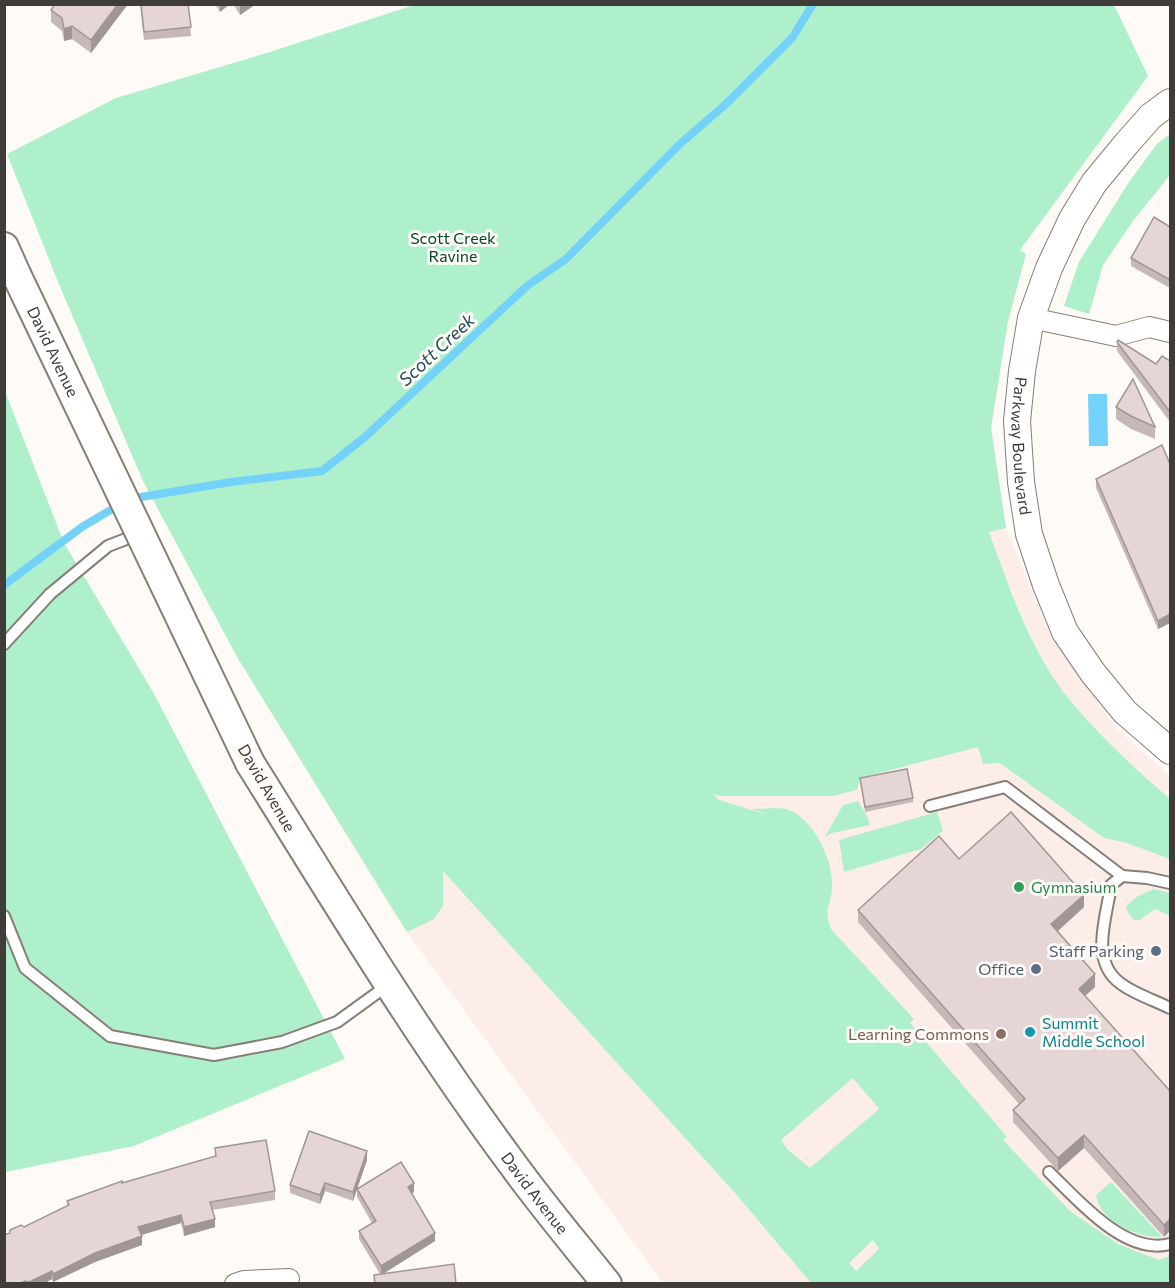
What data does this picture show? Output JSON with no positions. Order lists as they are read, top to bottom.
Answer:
{
  "streets": {
    "main road": ["David Avenue"],
    "street": ["Parkway Boulevard"]
  },
  "water": ["Scott Creek"],
  "parks": ["Scott Creek Ravine"],
  "places": [
    "Gymnasium",
    "Staff Parking",
    "Office",
    "Summit Middle School",
    "Learning Commons"
  ]
}
